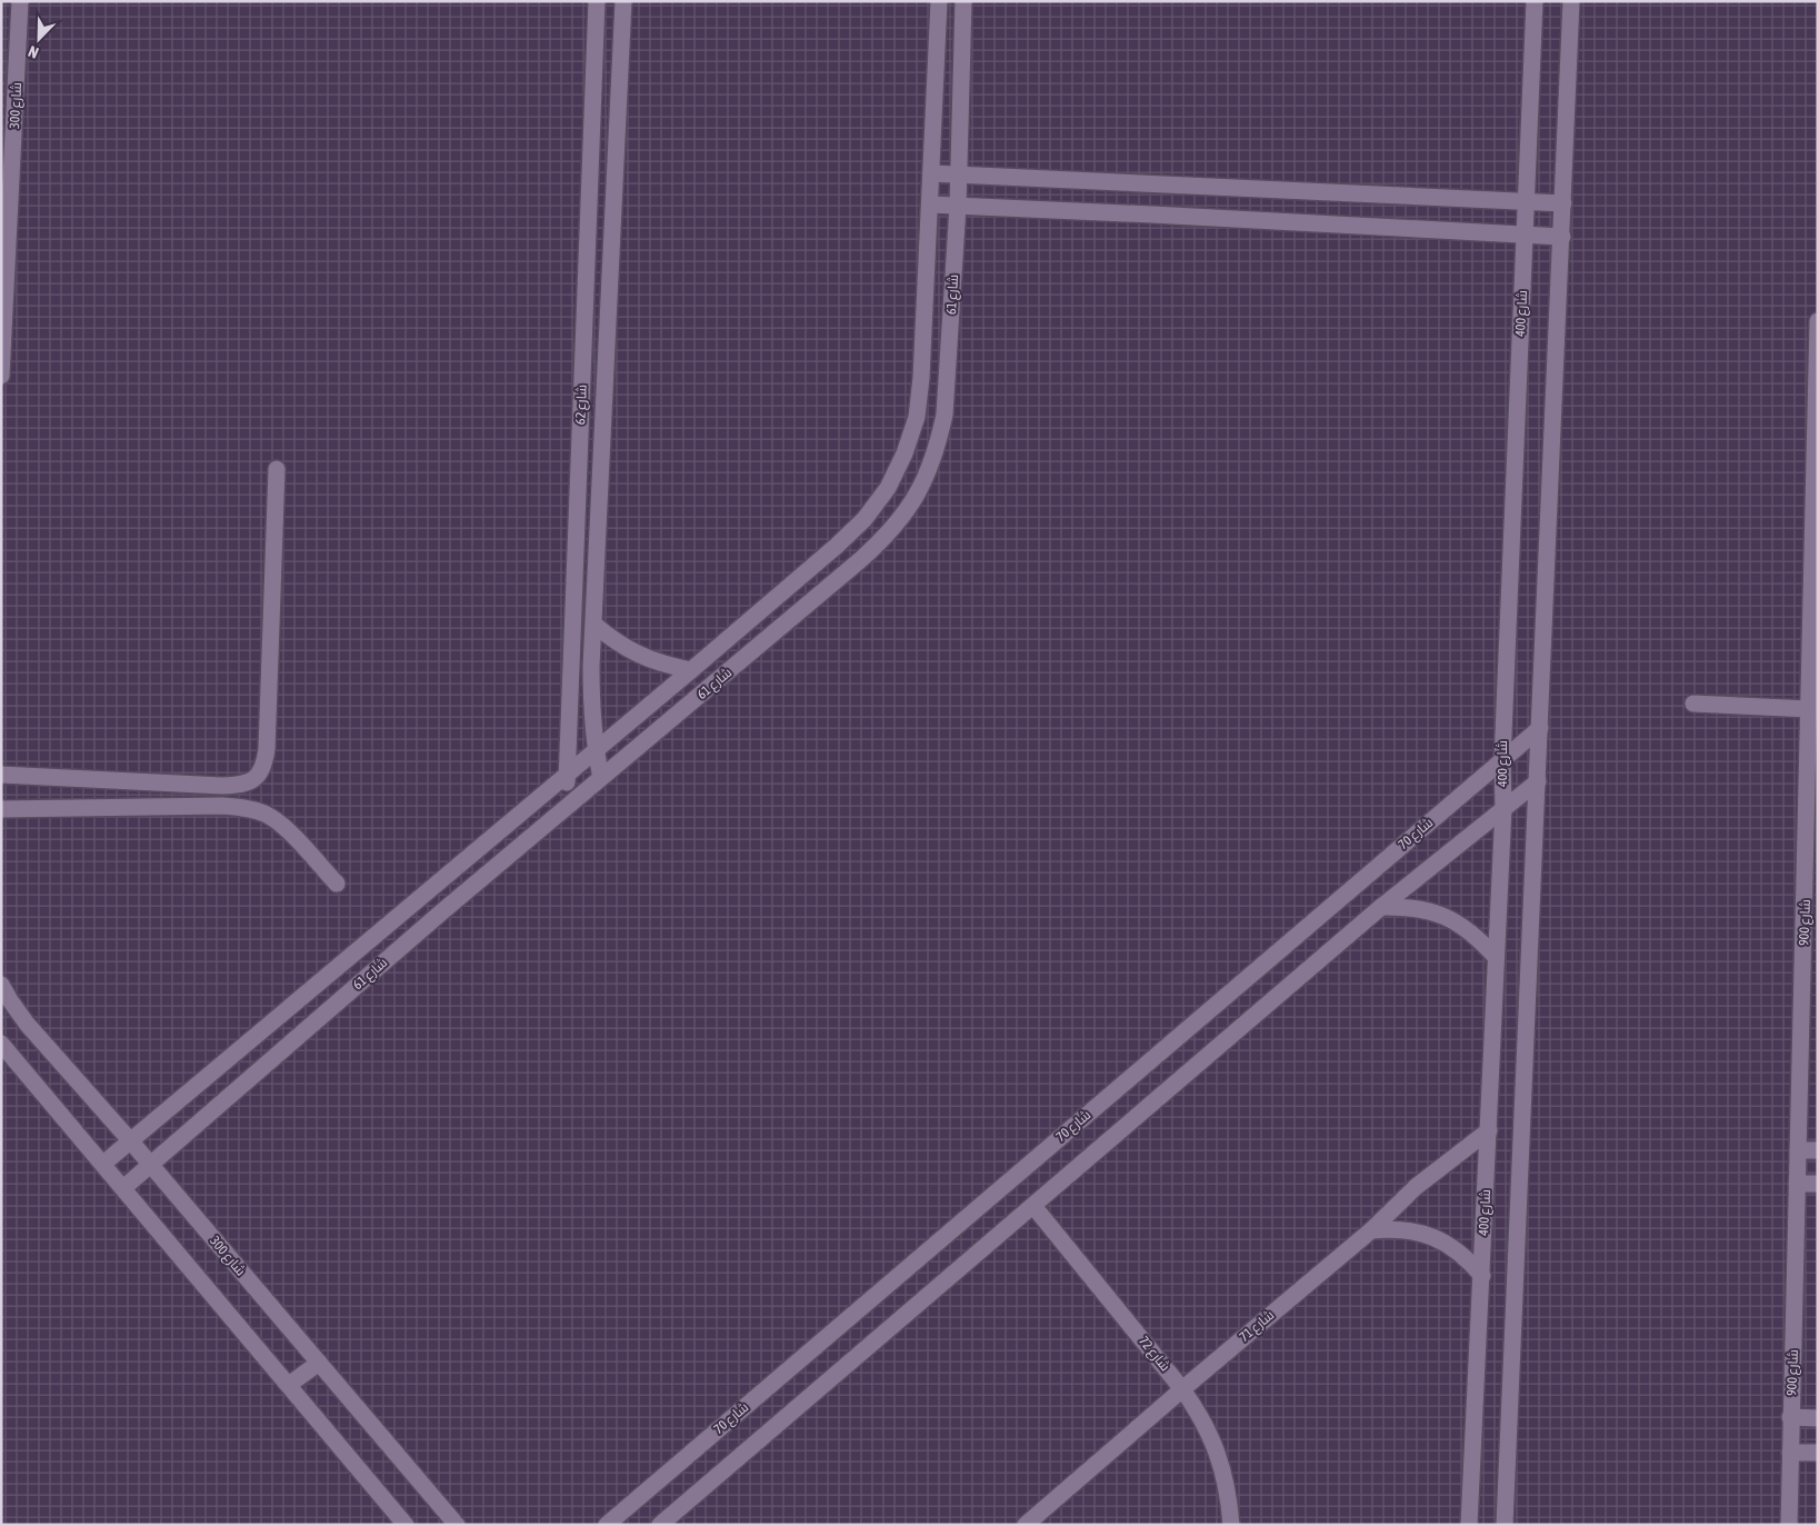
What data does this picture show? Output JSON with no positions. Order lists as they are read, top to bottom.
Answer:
{
  "streets": {
    "street": [
      "شارع 300",
      "شارع 61",
      "شارع 400",
      "شارع 62",
      "شارع 70",
      "شارع 900",
      "شارع 71",
      "شارع 72"
    ]
  },
  "crossings": [
    ["شارع 300", "شارع 61"],
    ["شارع 61", "شارع 62"],
    ["شارع 400", "شارع 70"],
    ["شارع 400", "شارع 71"],
    ["شارع 71", "شارع 72"]
  ],
  "north": "bottom left"
}
